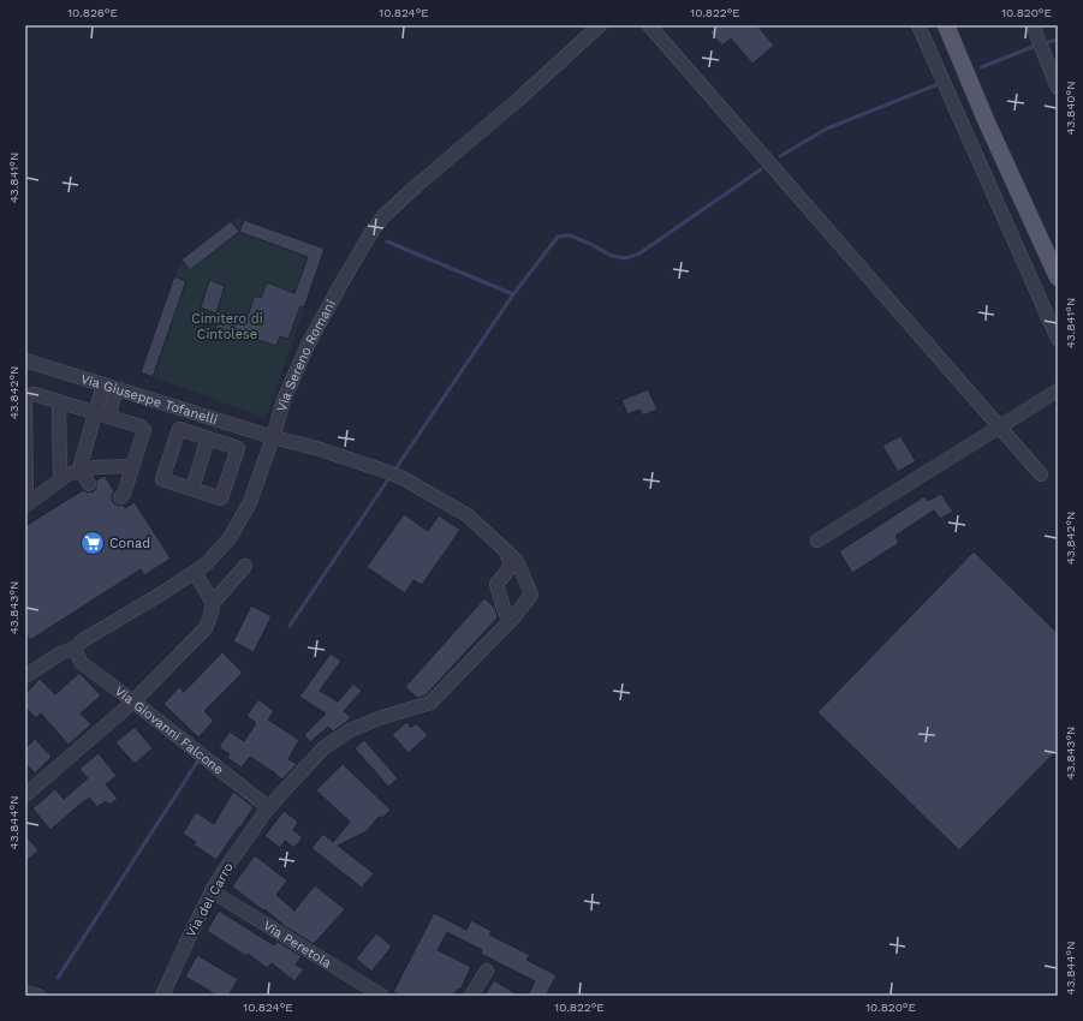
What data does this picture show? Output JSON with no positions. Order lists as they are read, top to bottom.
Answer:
{
  "streets": {
    "street": [
      "Via Sereno Romani",
      "Via Giuseppe Tofanelli",
      "Via Giovanni Falcone",
      "Via del Carro",
      "Via Peretola"
    ]
  },
  "crossings": [
    ["Via Sereno Romani", "Via Giuseppe Tofanelli"],
    ["Via Sereno Romani", "Via Giovanni Falcone"],
    ["Via Giuseppe Tofanelli", "Via del Carro"],
    ["Via Giovanni Falcone", "Via del Carro"],
    ["Via del Carro", "Via Peretola"]
  ],
  "parks": ["Cimitero di Cintolese"],
  "places": {
    "supermarket": ["Conad"]
  },
  "coordinates": [
    "10.826°E",
    "10.824°E",
    "10.822°E",
    "10.820°E",
    "43.840°N",
    "43.841°N",
    "43.842°N",
    "43.843°N",
    "43.844°N"
  ]
}
